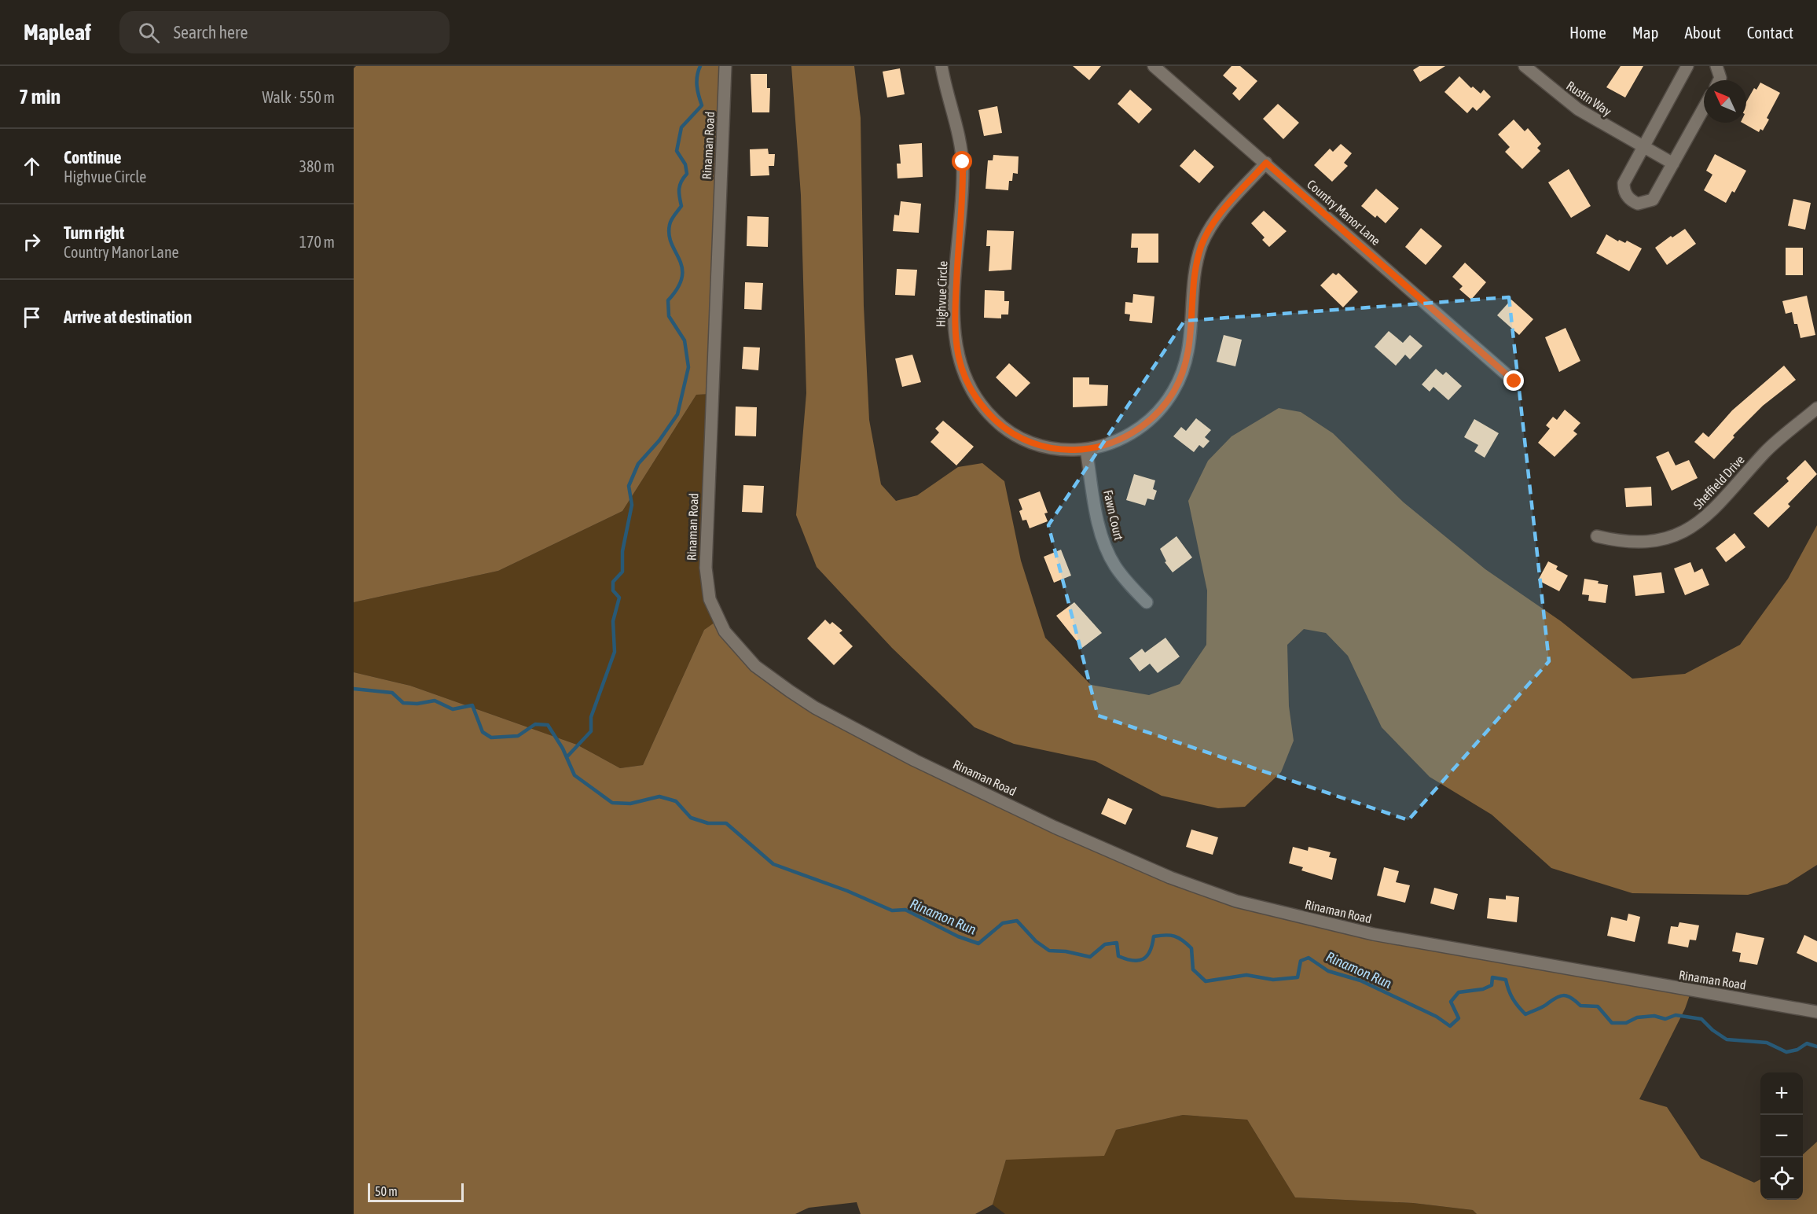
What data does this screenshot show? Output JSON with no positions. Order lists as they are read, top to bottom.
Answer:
{
  "streets": {
    "street": [
      "Rustin Way",
      "Rinaman Road",
      "Country Manor Lane",
      "Highvue Circle",
      "Sheffield Drive",
      "Fawn Court"
    ]
  },
  "crossings": [
    ["Country Manor Lane", "Highvue Circle"],
    ["Highvue Circle", "Fawn Court"]
  ],
  "water": ["Rinamon Run"],
  "scale_bar": "50 m",
  "north": "top left",
  "page": {
    "header": "Mapleaf",
    "search": "Search here",
    "nav": [
      "Home",
      "Map",
      "About",
      "Contact"
    ],
    "heading": ["7 min", "Walk · 550 m"],
    "list": [
      ["Continue", "Highvue Circle", "380 m"],
      ["Turn right", "Country Manor Lane", "170 m"],
      "Arrive at destination"
    ],
    "map_buttons": ["+", "−"],
    "scale": "50 m"
  }
}
